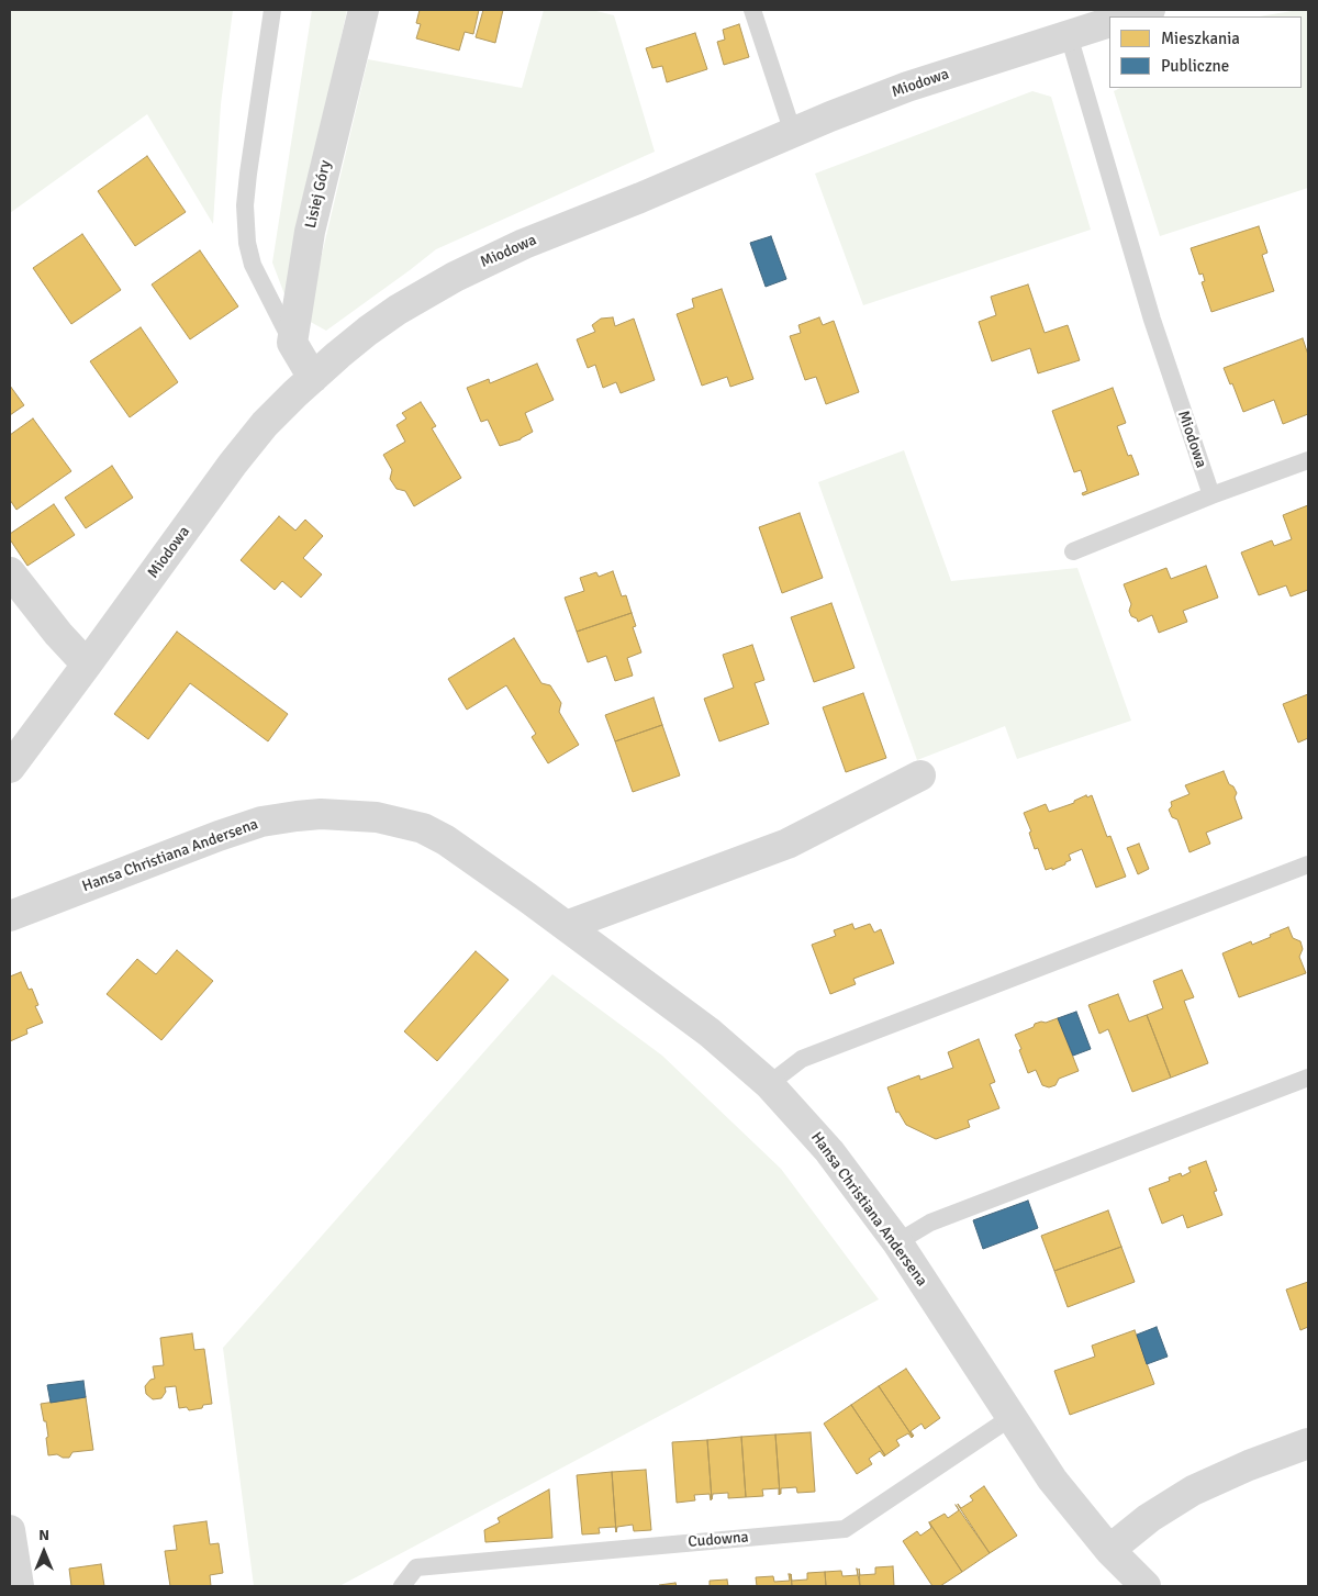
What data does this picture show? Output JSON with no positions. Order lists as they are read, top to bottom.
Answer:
{
  "streets": {
    "street": ["Miodowa", "Lisiej Góry", "Hansa Christiana Andersena"],
    "lane": ["Cudowna"]
  },
  "crossings": [
    ["Hansa Christiana Andersena", "Cudowna"]
  ],
  "legend": ["Mieszkania", "Publiczne"],
  "north": "top"
}
